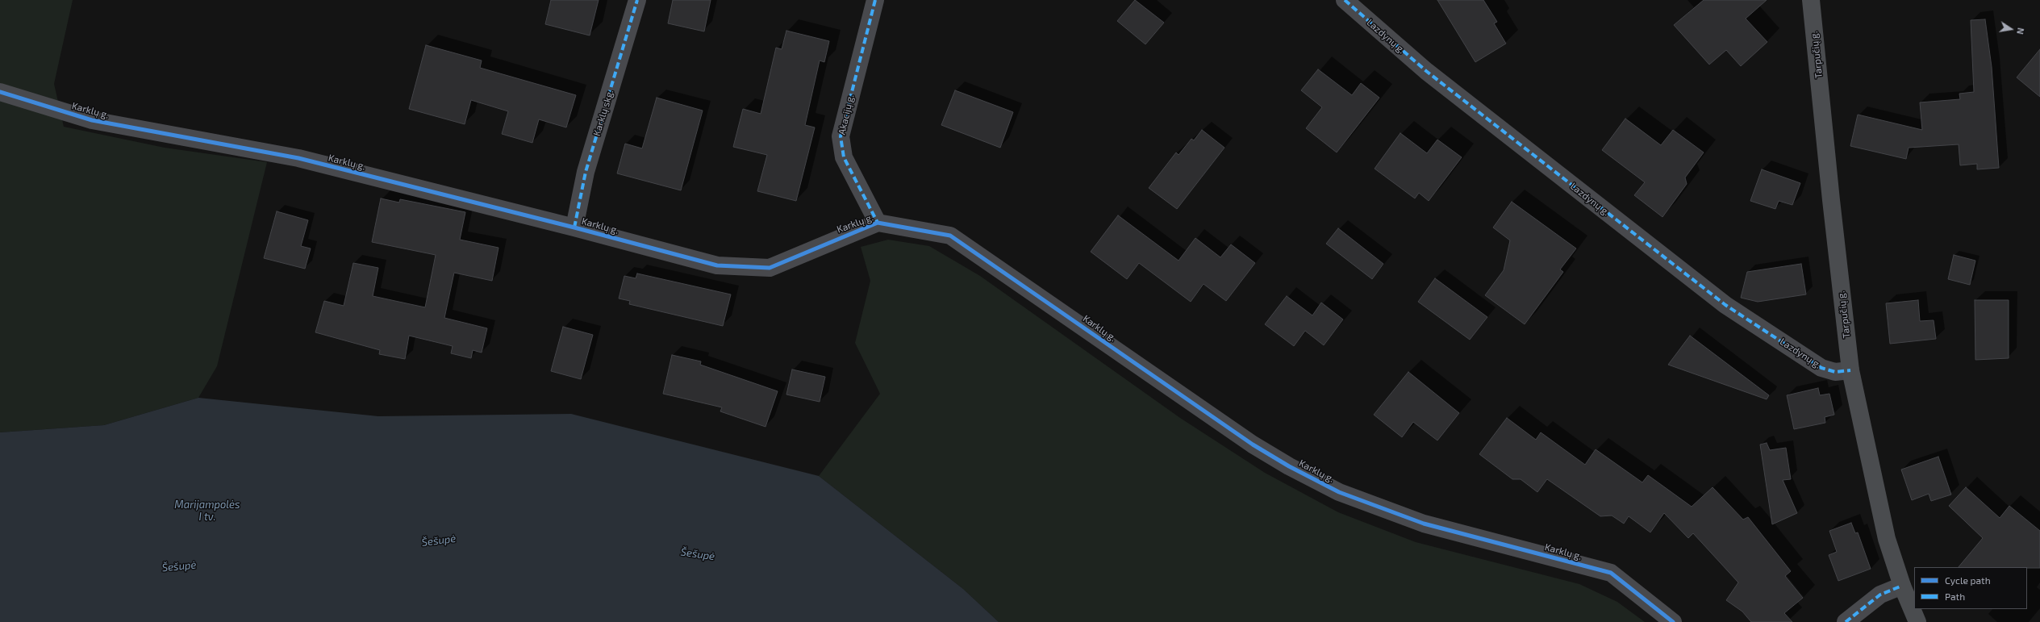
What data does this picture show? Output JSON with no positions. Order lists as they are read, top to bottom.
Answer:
{
  "streets": {
    "main road": ["Tarpučių g."],
    "street": [
      "Lazdynų g.",
      "Karklų g.",
      "Karklų skg.",
      "Akacijų g."
    ]
  },
  "crossings": [
    ["Lazdynų g.", "Tarpučių g."],
    ["Karklų g.", "Karklų skg."],
    ["Karklų g.", "Akacijų g."]
  ],
  "water": ["Marijampolės I tv.", "Šešupė"],
  "legend": ["Cycle path", "Path"],
  "north": "right"
}
